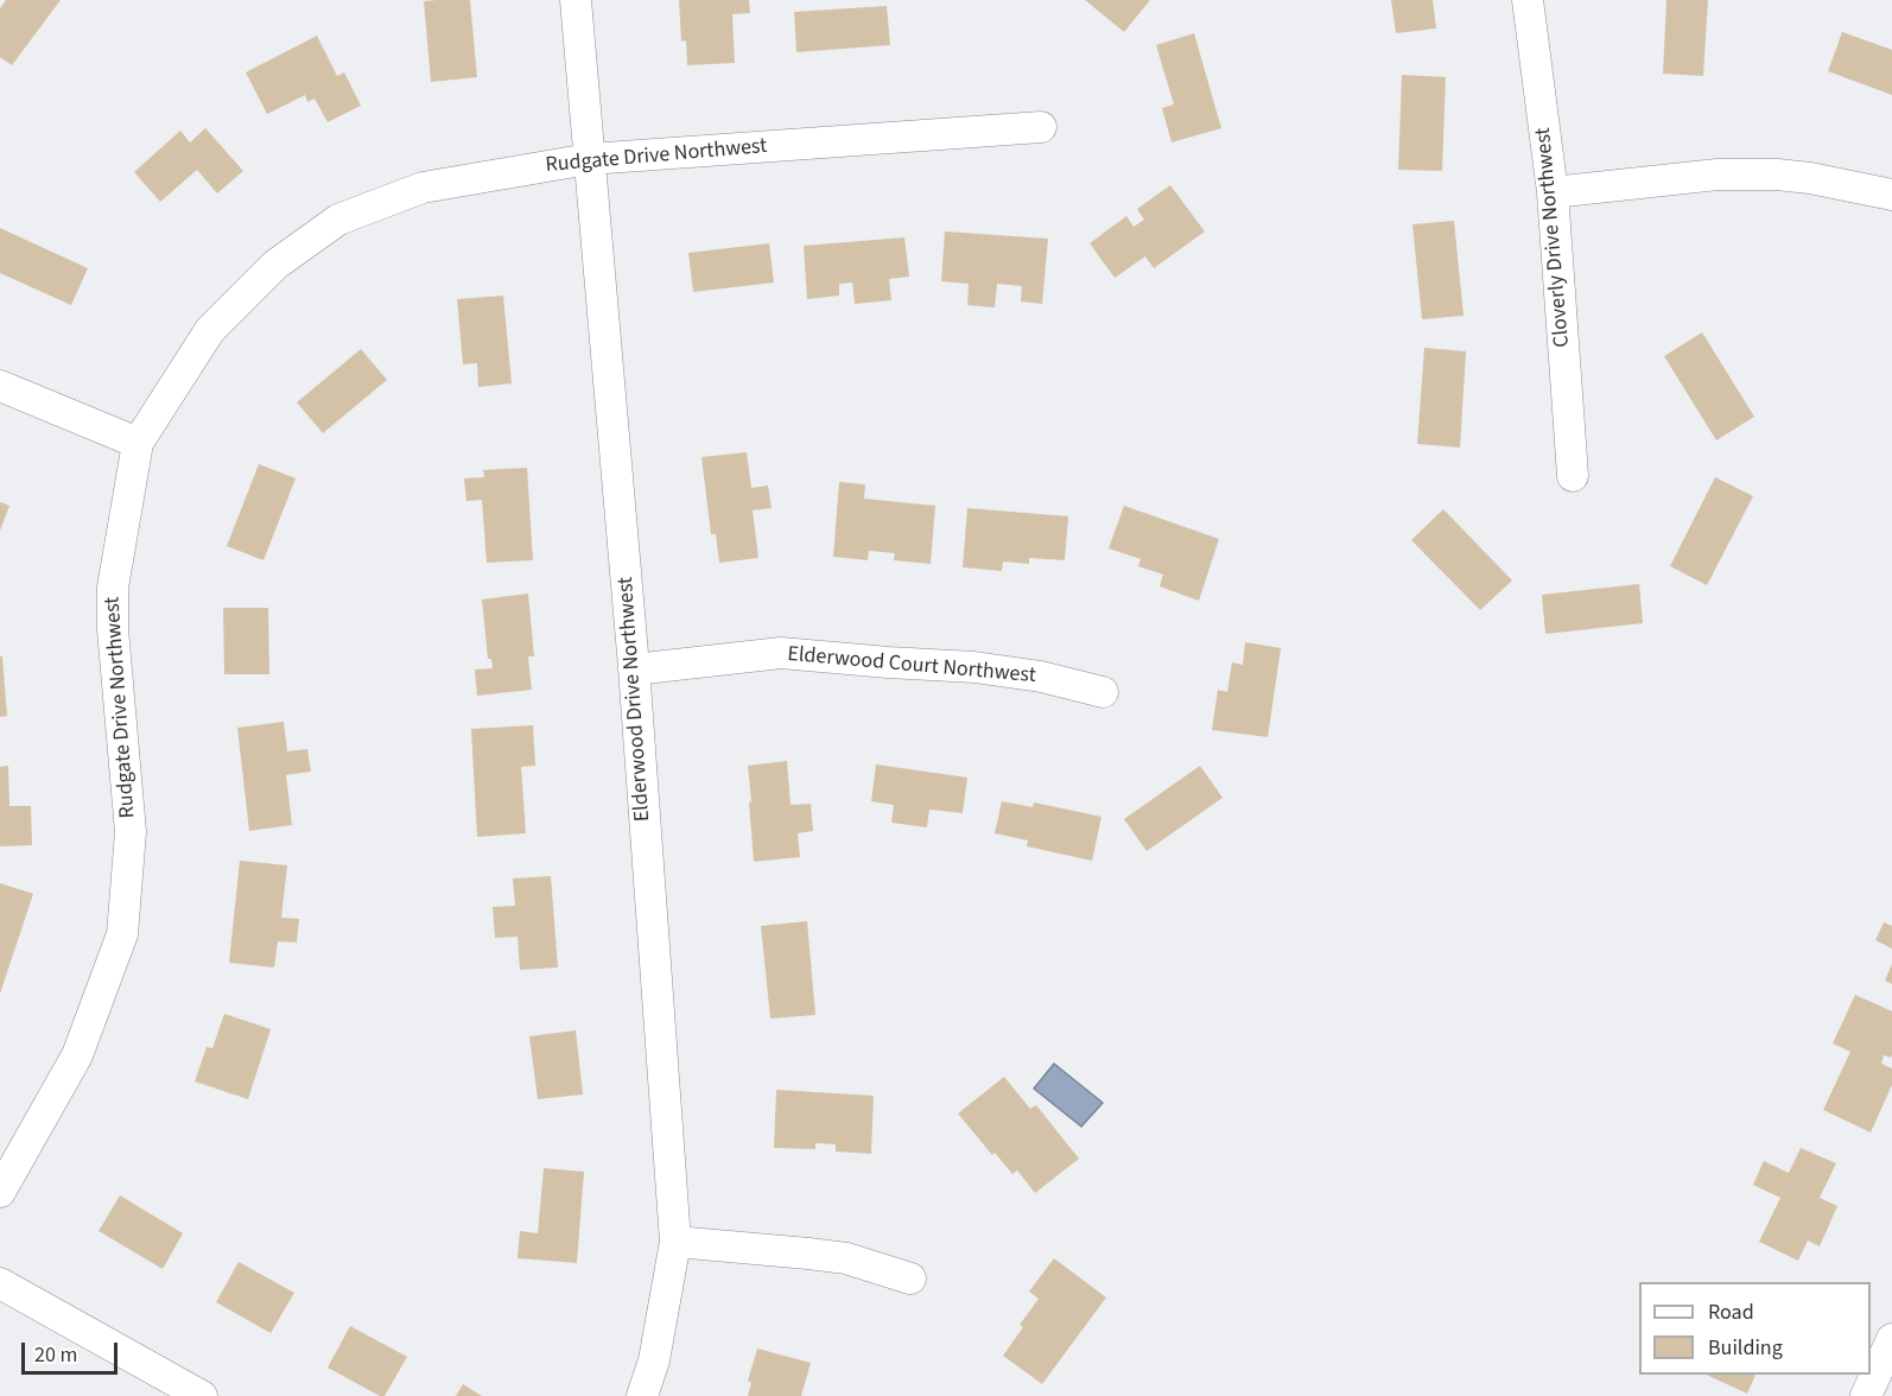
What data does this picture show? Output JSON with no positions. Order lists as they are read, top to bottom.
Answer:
{
  "streets": {
    "street": [
      "Rudgate Drive Northwest",
      "Cloverly Drive Northwest",
      "Elderwood Court Northwest",
      "Elderwood Drive Northwest"
    ]
  },
  "crossings": [
    ["Rudgate Drive Northwest", "Elderwood Drive Northwest"],
    ["Elderwood Court Northwest", "Elderwood Drive Northwest"]
  ],
  "legend": ["Road", "Building"],
  "scale_bar": "20 m"
}
